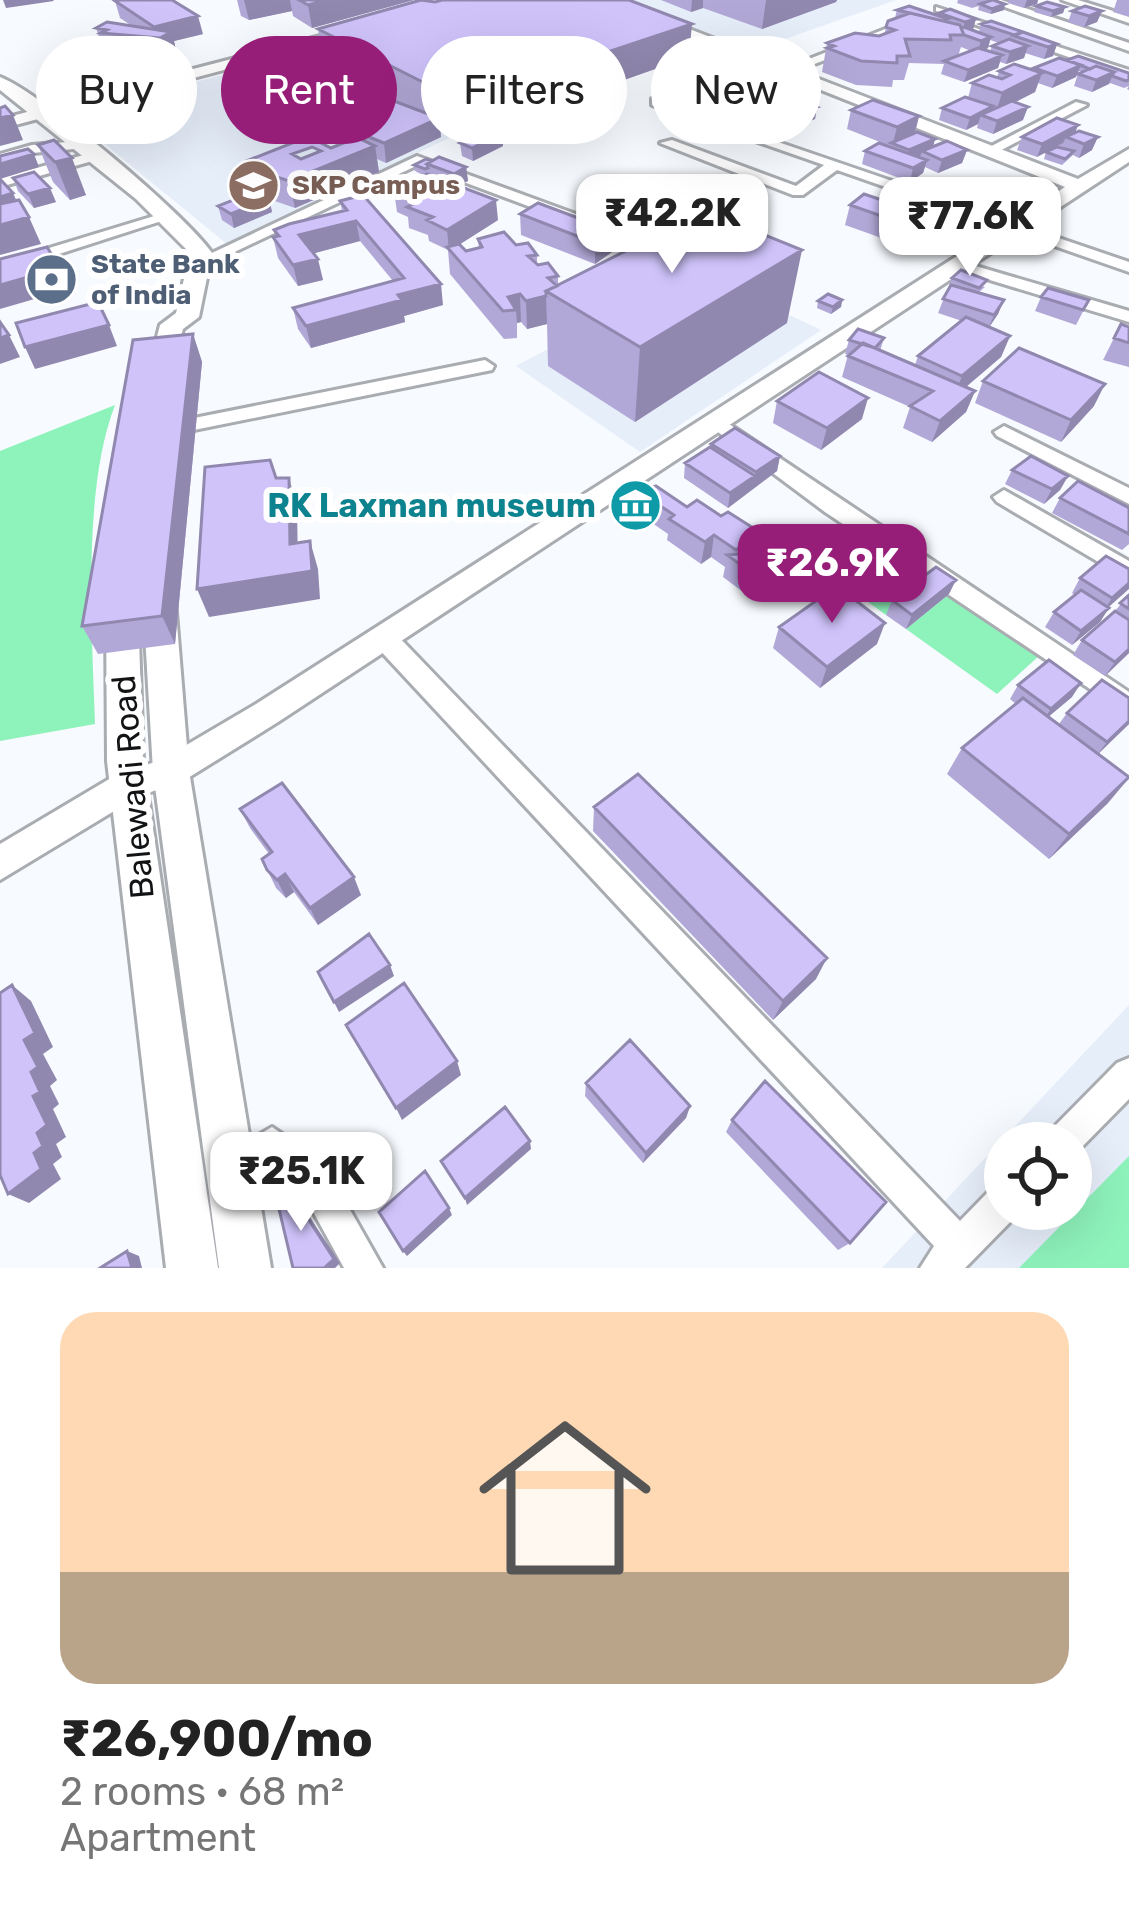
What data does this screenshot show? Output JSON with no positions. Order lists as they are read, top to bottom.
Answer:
{
  "streets": {
    "main road": ["Balewadi Road"]
  },
  "places": {
    "school or university": ["SKP Campus"],
    "bank": ["State Bank of India"],
    "museum": ["RK Laxman museum"]
  },
  "page": {
    "chip": [
      "Buy",
      "Rent",
      "Filters",
      "New"
    ],
    "price": [
      "₹42.2K",
      "₹77.6K",
      "₹26.9K",
      "₹25.1K"
    ],
    "list": [
      {
        "name": "₹26,900/mo",
        "note": "2 rooms · 68 m² · Apartment"
      }
    ]
  }
}
